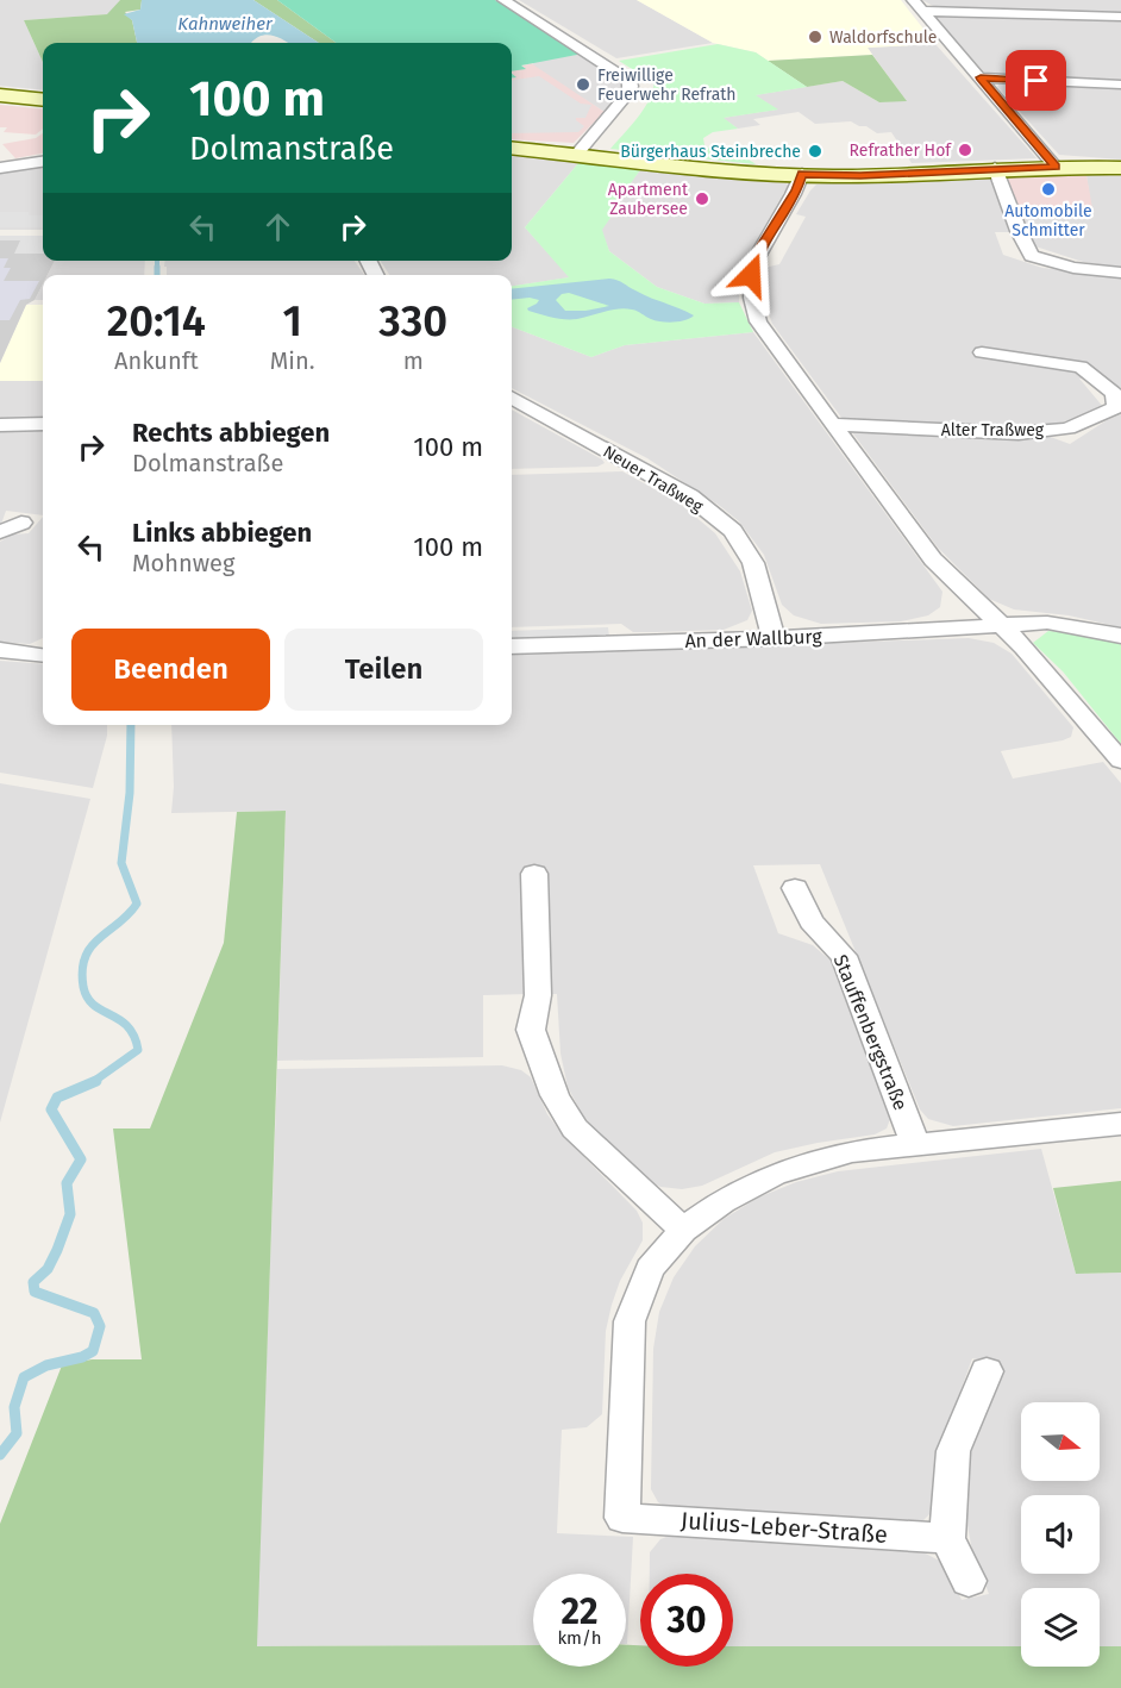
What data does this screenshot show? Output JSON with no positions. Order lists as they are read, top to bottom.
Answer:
{
  "streets": {
    "street": [
      "Alter Traßweg",
      "Neuer Traßweg",
      "An der Wallburg",
      "Stauffenbergstraße",
      "Julius-Leber-Straße"
    ]
  },
  "crossings": [
    ["Neuer Traßweg", "An der Wallburg"]
  ],
  "water": ["Kahnweiher"],
  "places": [
    "Waldorfschule",
    "Freiwillige Feuerwehr Refrath",
    "Refrather Hof",
    "Bürgerhaus Steinbreche",
    "Automobile Schmitter",
    "Apartment Zaubersee"
  ],
  "north": "right",
  "page": {
    "turn": ["100 m", "Dolmanstraße"],
    "eta": [
      "20:14",
      "Ankunft",
      "1",
      "Min.",
      "330",
      "m"
    ],
    "list": [
      {
        "name": "Rechts abbiegen",
        "note": "Dolmanstraße",
        "value": "100 m"
      },
      {
        "name": "Links abbiegen",
        "note": "Mohnweg",
        "value": "100 m"
      }
    ],
    "buttons": ["Beenden", "Teilen"],
    "speed": "22 km/h",
    "limit": "30"
  }
}
